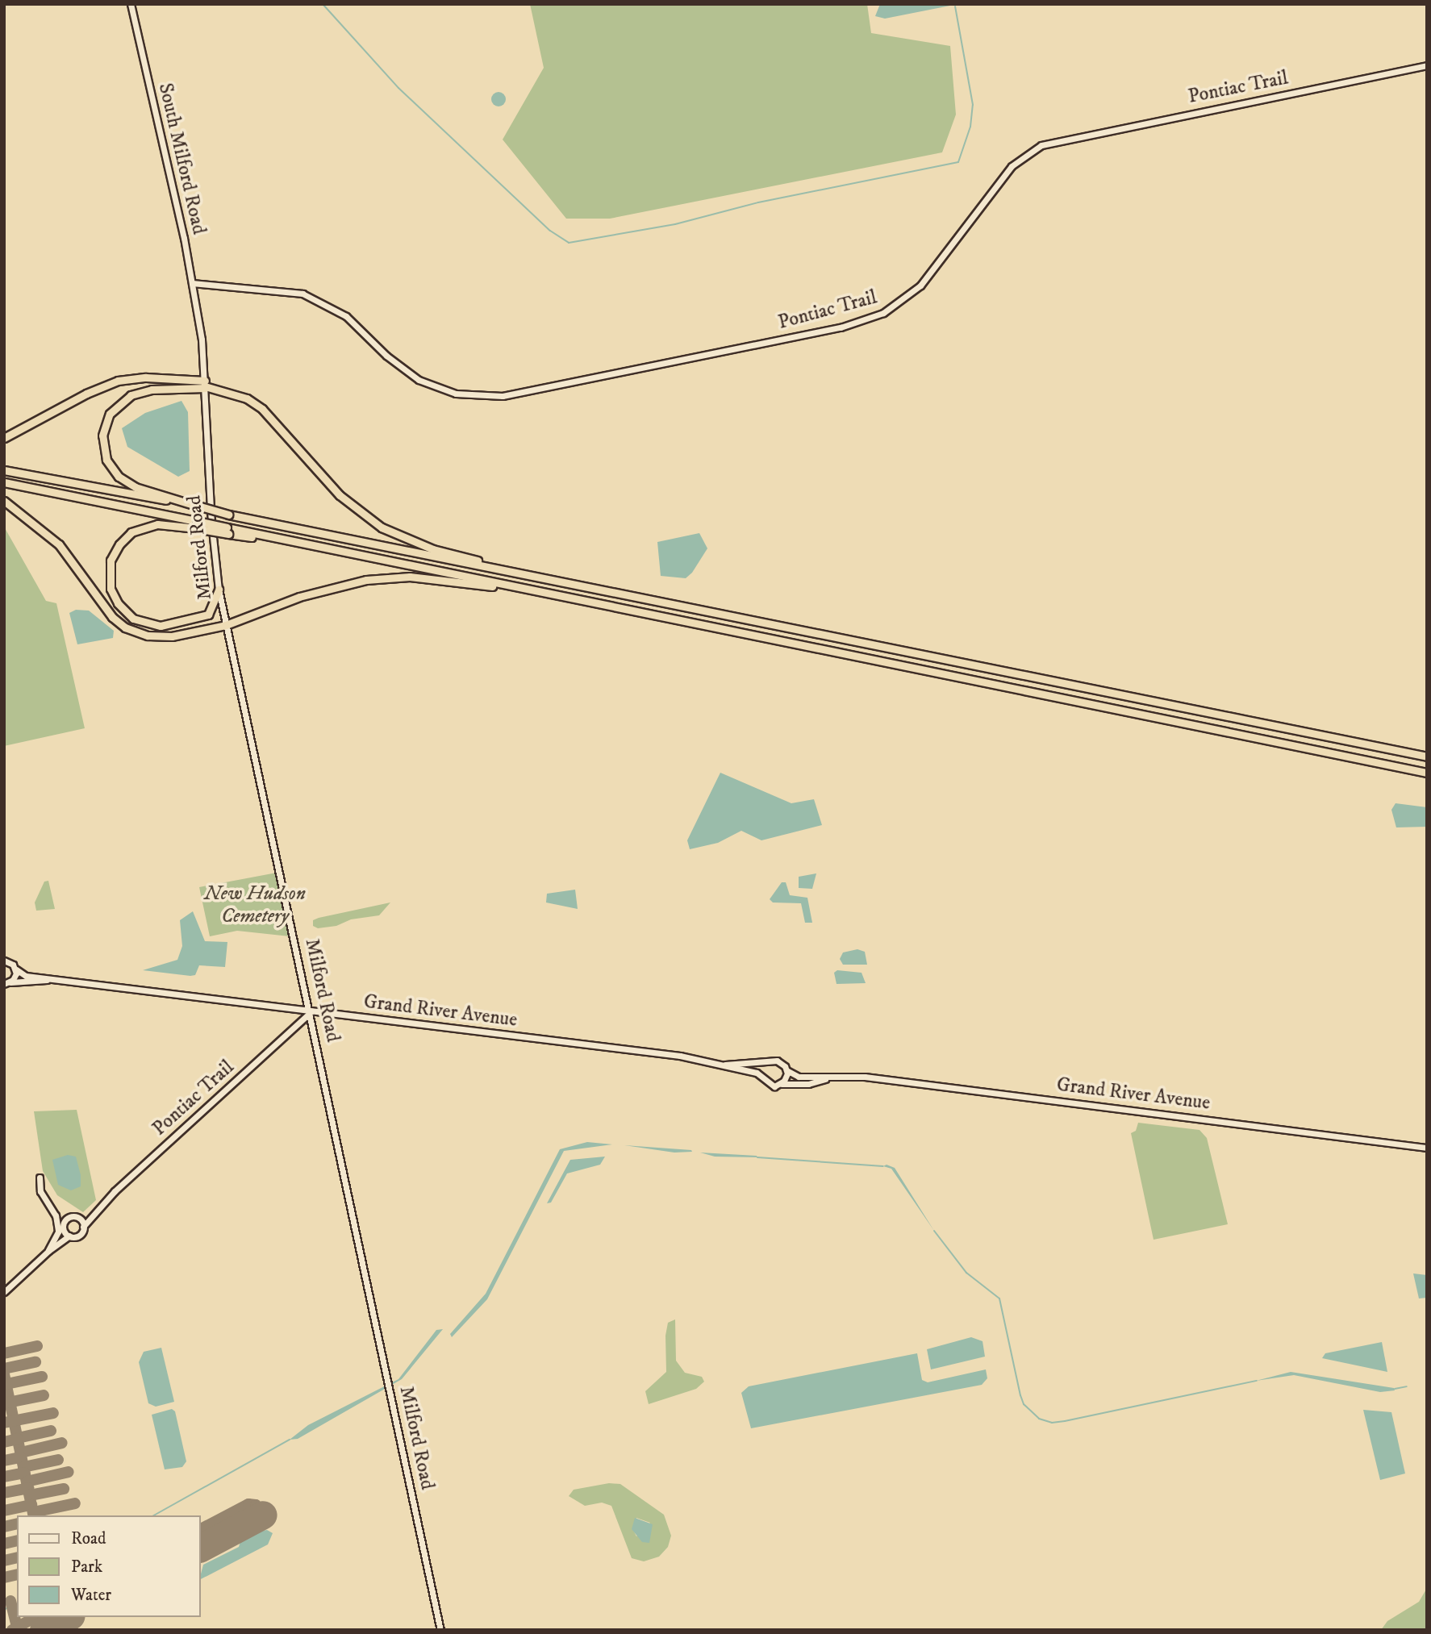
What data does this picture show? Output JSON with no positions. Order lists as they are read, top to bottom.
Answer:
{
  "streets": {
    "main road": [
      "Pontiac Trail",
      "South Milford Road",
      "Milford Road",
      "Grand River Avenue"
    ]
  },
  "crossings": [
    ["Pontiac Trail", "South Milford Road"],
    ["Pontiac Trail", "Milford Road"],
    ["Pontiac Trail", "Grand River Avenue"],
    ["South Milford Road", "Milford Road"],
    ["Milford Road", "Grand River Avenue"]
  ],
  "parks": ["New Hudson Cemetery"],
  "legend": ["Road", "Park", "Water"]
}
